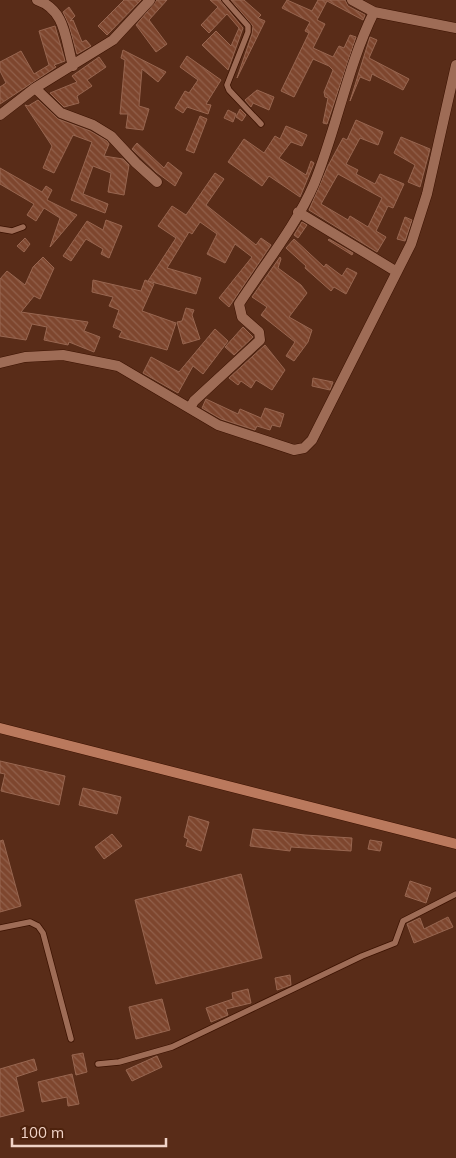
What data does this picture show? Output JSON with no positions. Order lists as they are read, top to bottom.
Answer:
{
  "scale_bar": "100 m"
}
